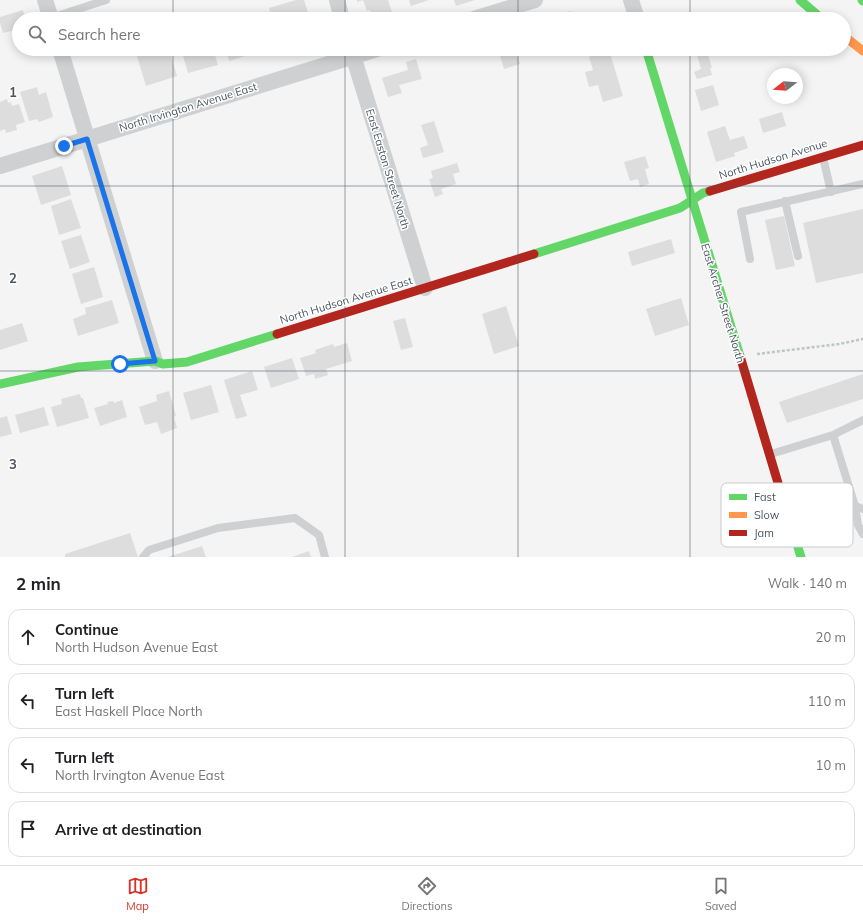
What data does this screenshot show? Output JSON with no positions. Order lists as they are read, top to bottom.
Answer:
{
  "streets": {
    "main road": ["North Hudson Avenue", "North Hudson Avenue East", "East Archer Street North"],
    "street": ["North Irvington Avenue East", "East Easton Street North"]
  },
  "crossings": [
    ["North Hudson Avenue", "North Hudson Avenue East"],
    ["North Hudson Avenue", "East Archer Street North"],
    ["East Easton Street North", "North Hudson Avenue East"],
    ["North Hudson Avenue East", "East Archer Street North"]
  ],
  "legend": ["Fast", "Slow", "Jam"],
  "north": "left",
  "page": {
    "search": "Search here",
    "heading": ["2 min", "Walk · 140 m"],
    "list": [
      ["Continue", "North Hudson Avenue East", "20 m"],
      ["Turn left", "East Haskell Place North", "110 m"],
      ["Turn left", "North Irvington Avenue East", "10 m"],
      "Arrive at destination"
    ],
    "nav": ["Map", "Directions", "Saved"]
  },
  "grid": {
    "rows": ["1", "2", "3"]
  }
}
